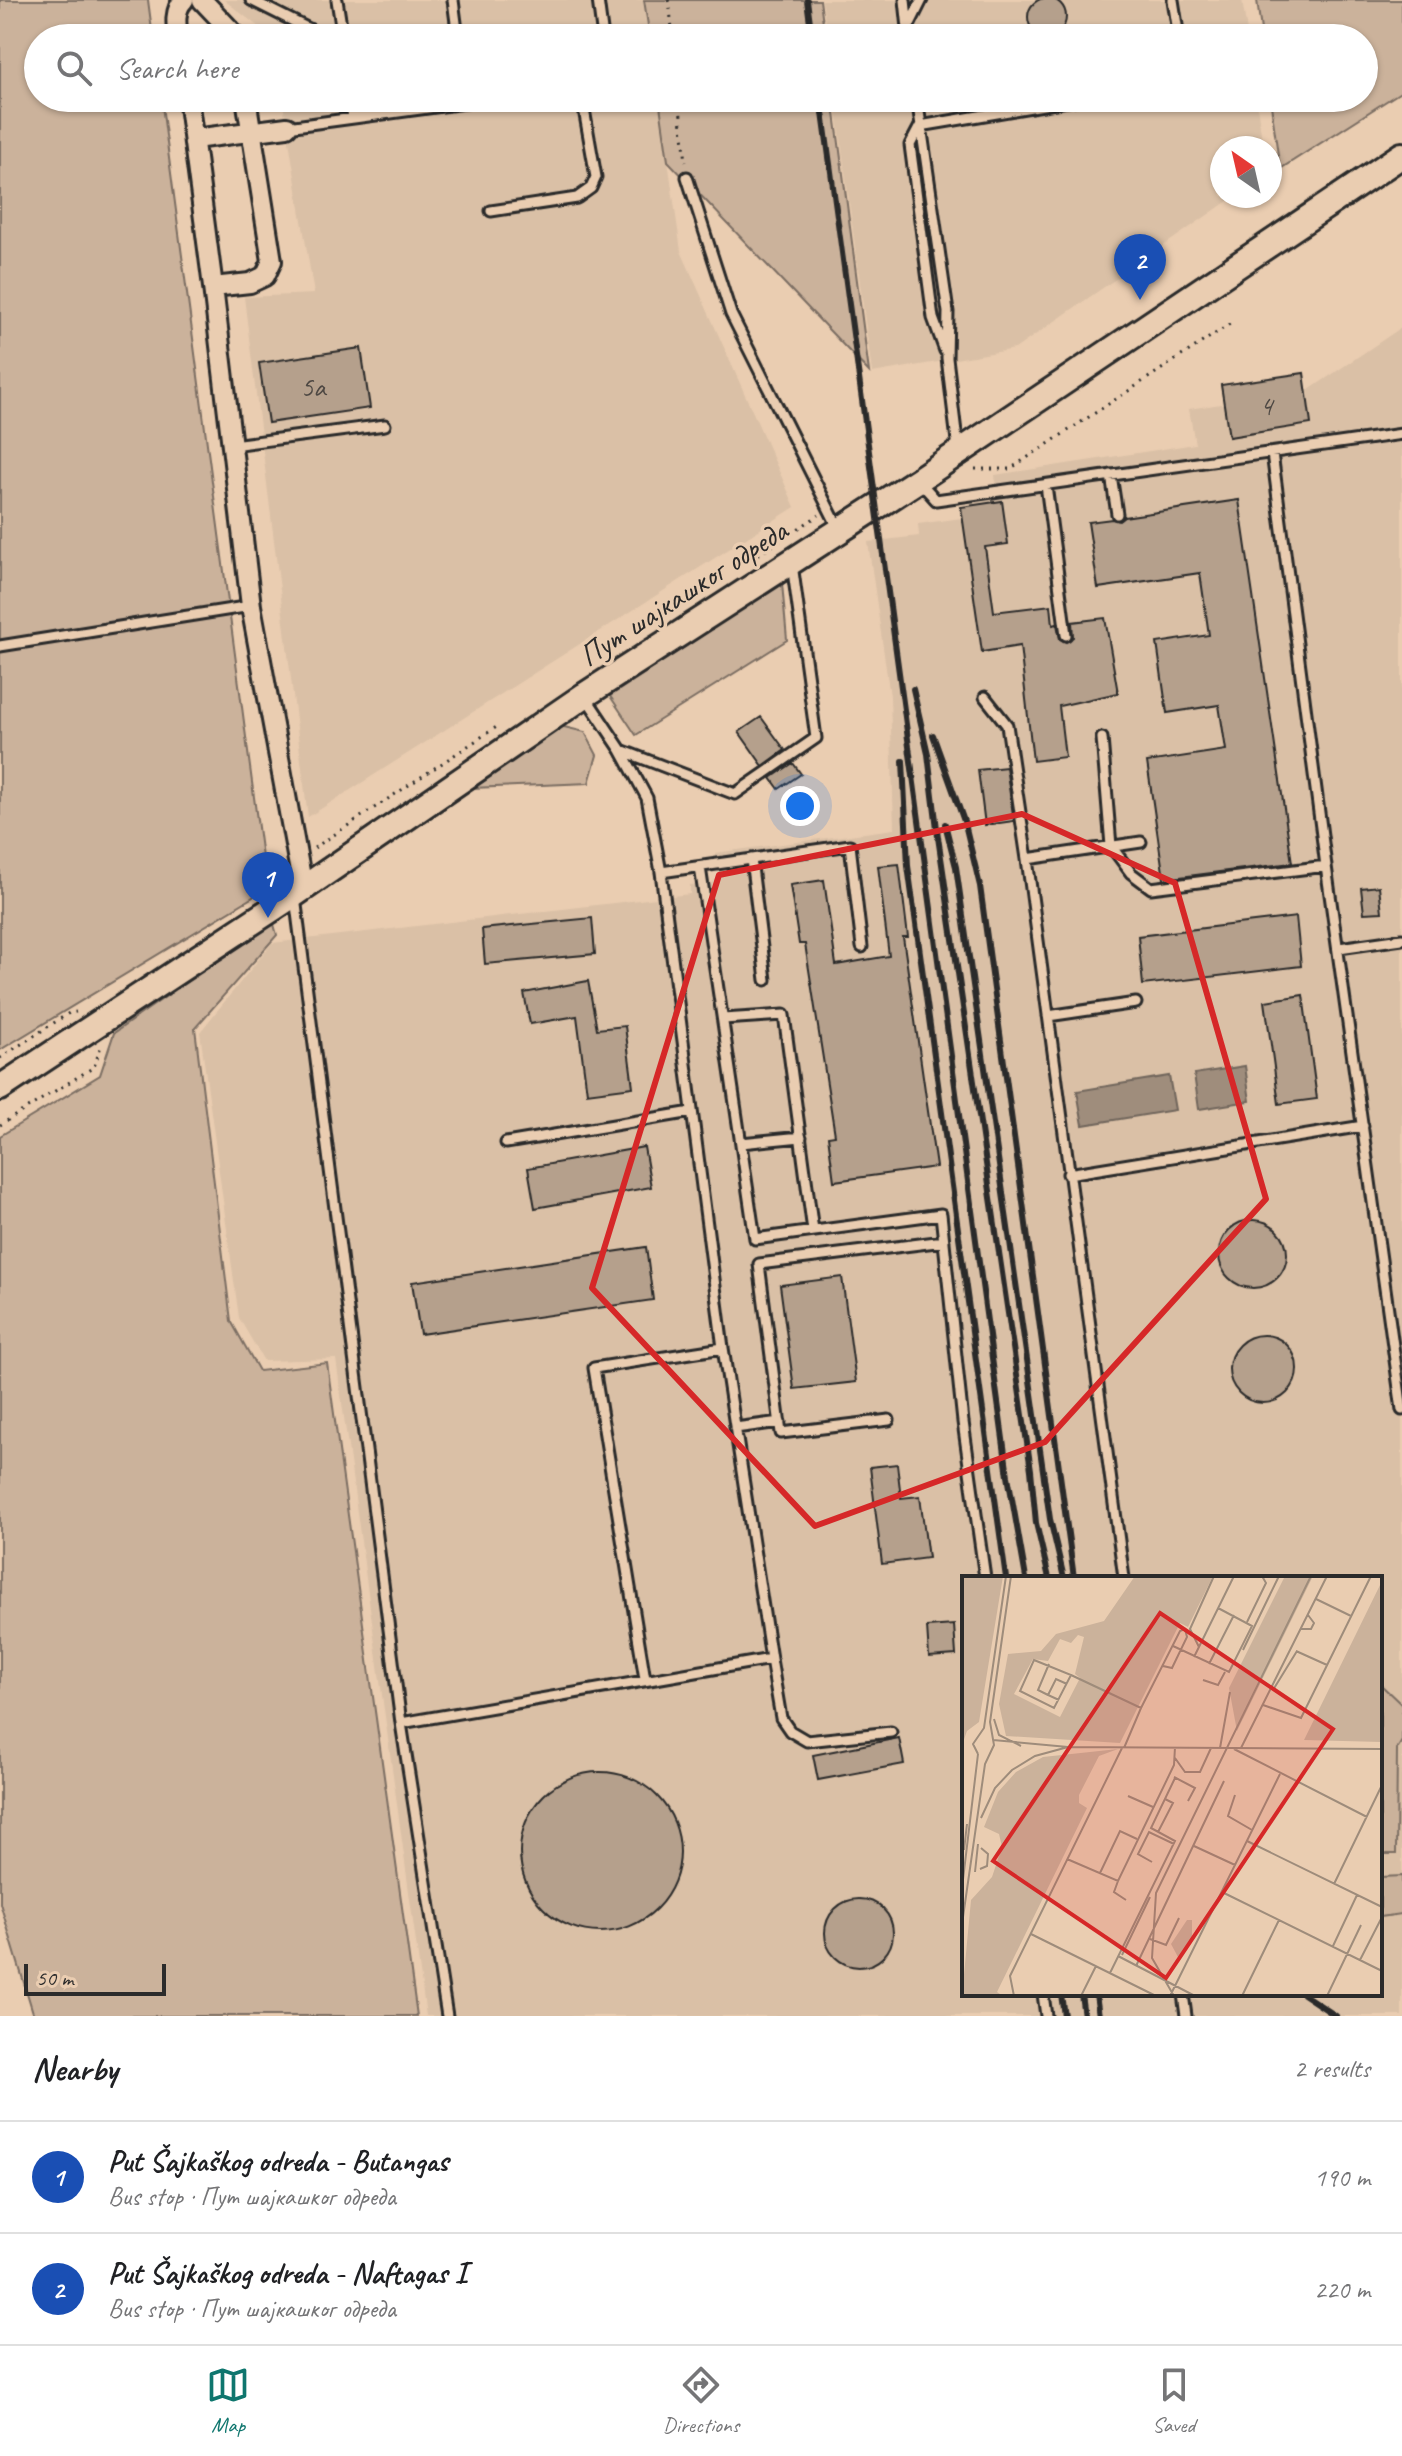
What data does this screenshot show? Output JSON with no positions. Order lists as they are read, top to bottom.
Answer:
{
  "streets": {
    "street": ["Пут шајкашког одреда"]
  },
  "house_numbers": ["5a", "4"],
  "scale_bar": "50 m",
  "north": "top left",
  "page": {
    "search": "Search here",
    "pins": ["2", "1"],
    "scale": "50 m",
    "heading": ["Nearby", "2 results"],
    "list": [
      {
        "mark": "1",
        "name": "Put Šajkaškog odreda - Butangas",
        "note": "Bus stop · Пут шајкашког одреда",
        "value": "190 m"
      },
      {
        "mark": "2",
        "name": "Put Šajkaškog odreda - Naftagas I",
        "note": "Bus stop · Пут шајкашког одреда",
        "value": "220 m"
      }
    ],
    "nav": ["Map", "Directions", "Saved"]
  }
}
